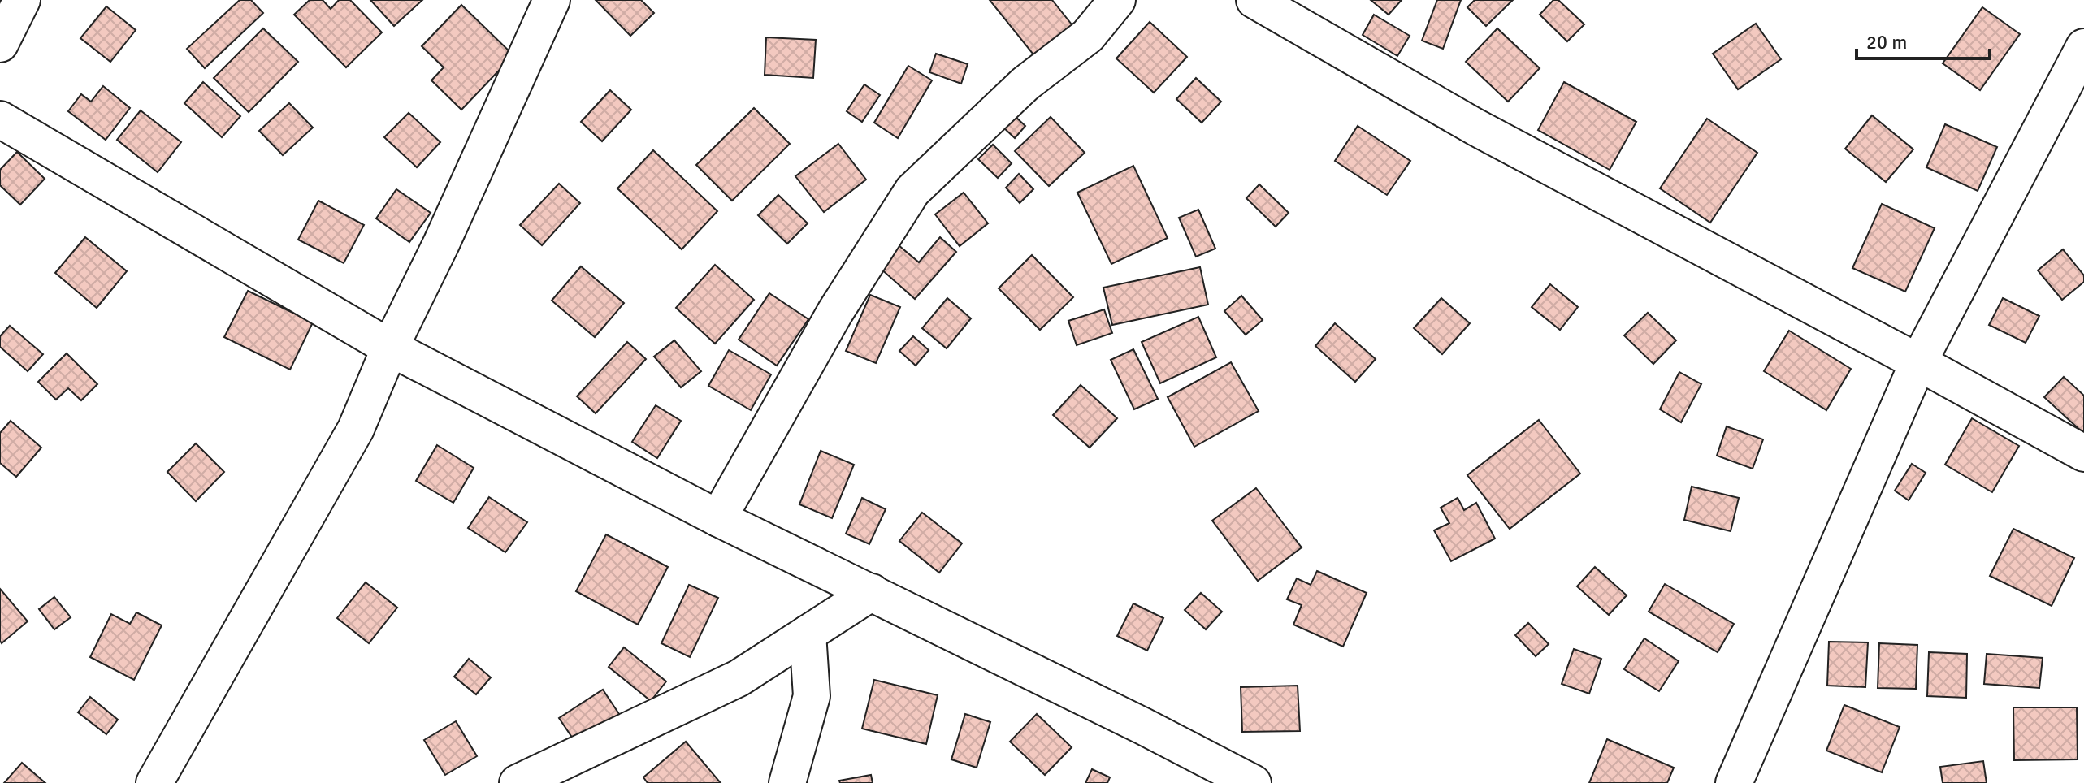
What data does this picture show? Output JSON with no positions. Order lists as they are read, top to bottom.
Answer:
{
  "scale_bar": "20 m"
}
